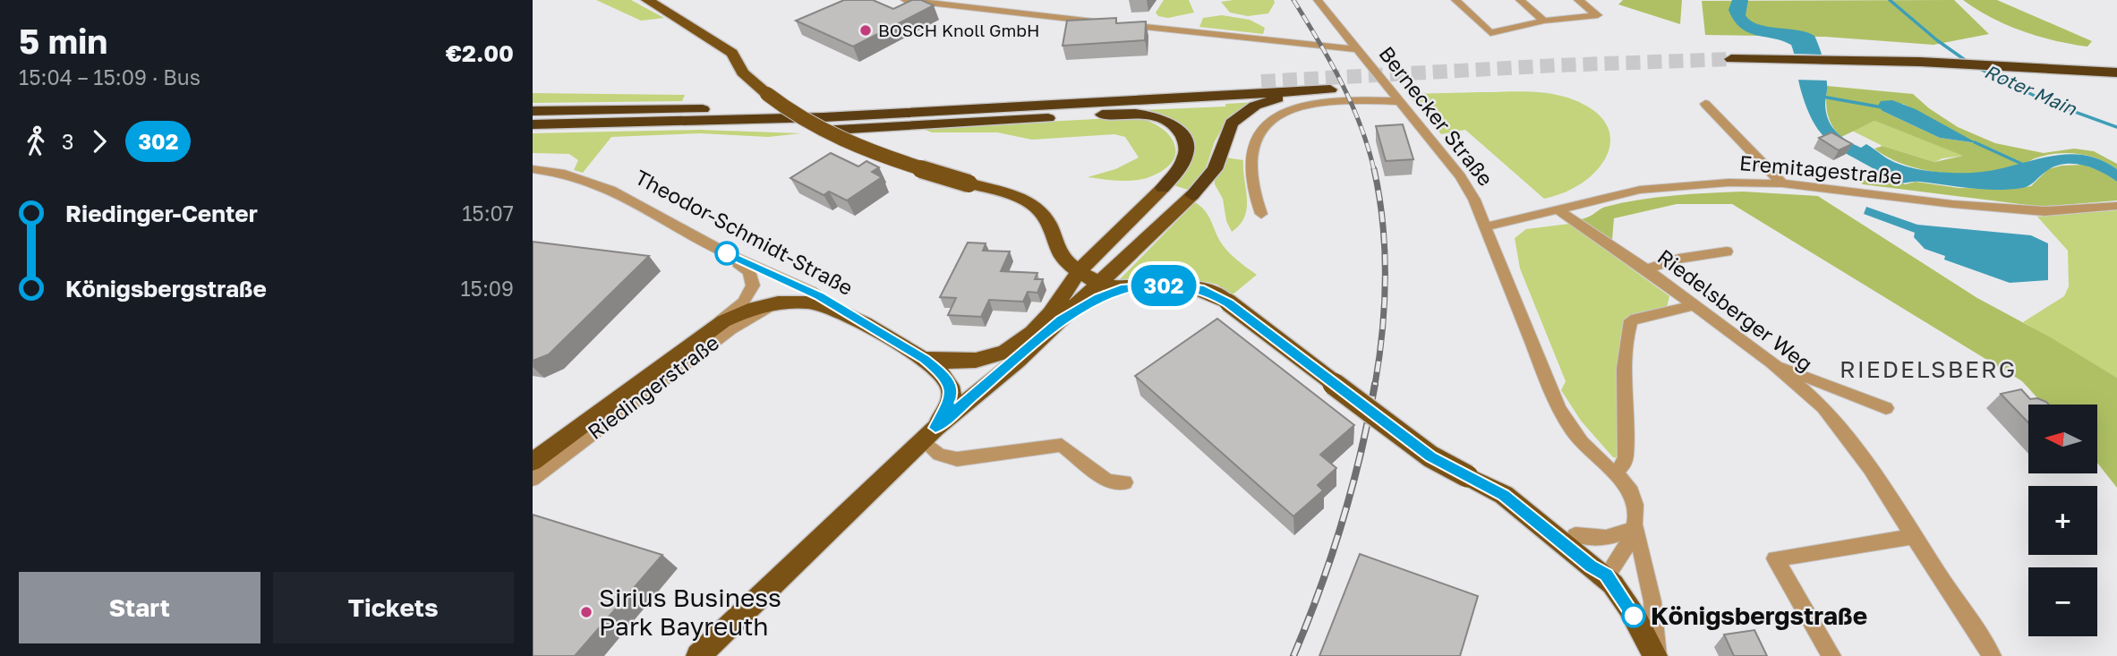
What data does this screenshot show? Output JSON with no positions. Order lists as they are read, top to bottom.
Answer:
{
  "streets": {
    "main road": ["Theodor-Schmidt-Straße", "Riedingerstraße"],
    "street": ["Bernecker Straße", "Eremitagestraße", "Riedelsberger Weg"]
  },
  "crossings": [
    ["Bernecker Straße", "Eremitagestraße"],
    ["Eremitagestraße", "Riedelsberger Weg"],
    ["Theodor-Schmidt-Straße", "Riedingerstraße"]
  ],
  "districts": ["RIEDELSBERG"],
  "water": ["Roter Main"],
  "places": ["BOSCH Knoll GmbH", "Sirius Business Park Bayreuth", "Königsbergstraße"],
  "lines": ["bus line 302"],
  "north": "left",
  "page": {
    "heading": ["5 min", "15:04 – 15:09 · Bus", "€2.00"],
    "on_map": "302",
    "legs": ["3", "302"],
    "list": [
      {
        "name": "Riedinger-Center",
        "value": "15:07"
      },
      {
        "name": "Königsbergstraße",
        "value": "15:09"
      }
    ],
    "map_buttons": ["+", "−"],
    "buttons": ["Start", "Tickets"]
  }
}
